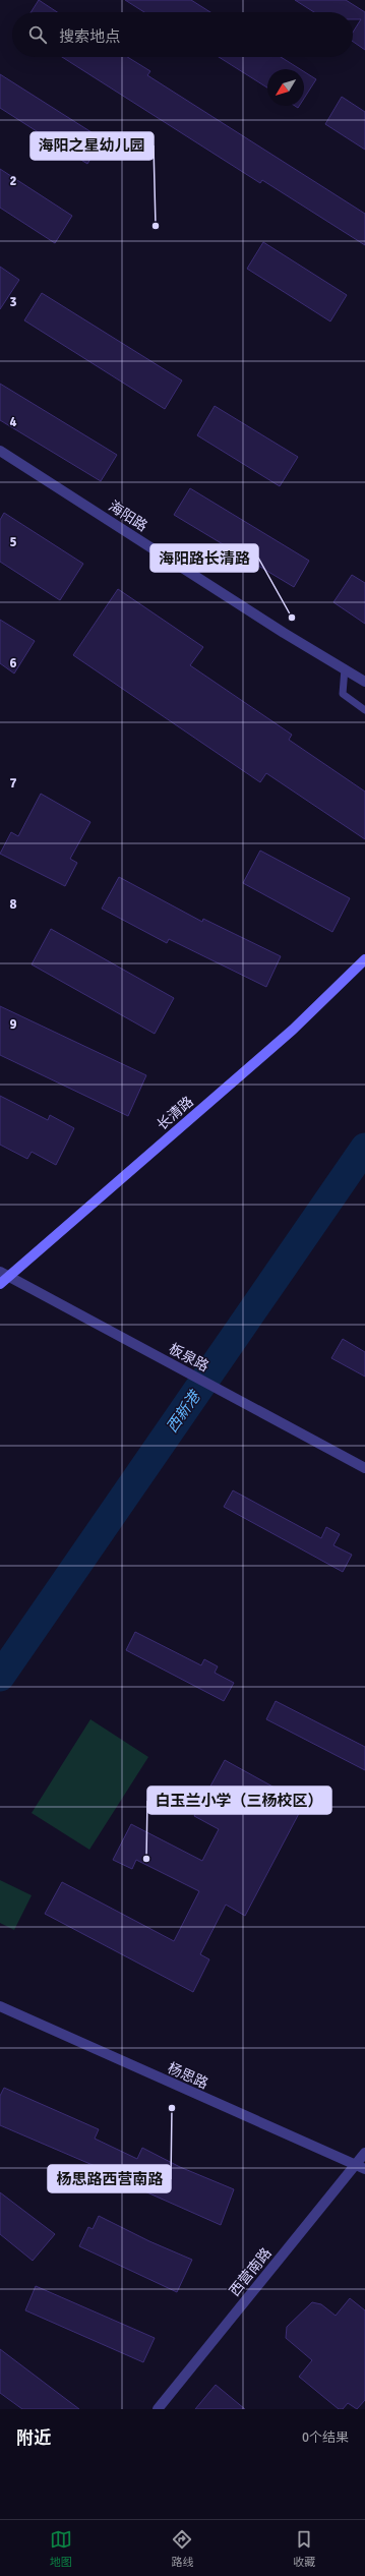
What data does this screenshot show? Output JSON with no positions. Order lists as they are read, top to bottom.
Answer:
{
  "streets": {
    "main road": ["长清路"],
    "street": [
      "海阳路",
      "板泉路",
      "杨思路",
      "西营南路"
    ]
  },
  "crossings": [
    ["长清路", "板泉路"],
    ["杨思路", "西营南路"]
  ],
  "water": ["西新港"],
  "places": [
    "海阳之星幼儿园",
    "海阳路长清路",
    "白玉兰小学（三杨校区）",
    "杨思路西营南路"
  ],
  "north": "bottom left",
  "page": {
    "search": "搜索地点",
    "heading": ["附近", "0个结果"],
    "nav": ["地图", "路线", "收藏"]
  },
  "grid": {
    "rows": [
      "2",
      "3",
      "4",
      "5",
      "6",
      "7",
      "8",
      "9"
    ]
  }
}
